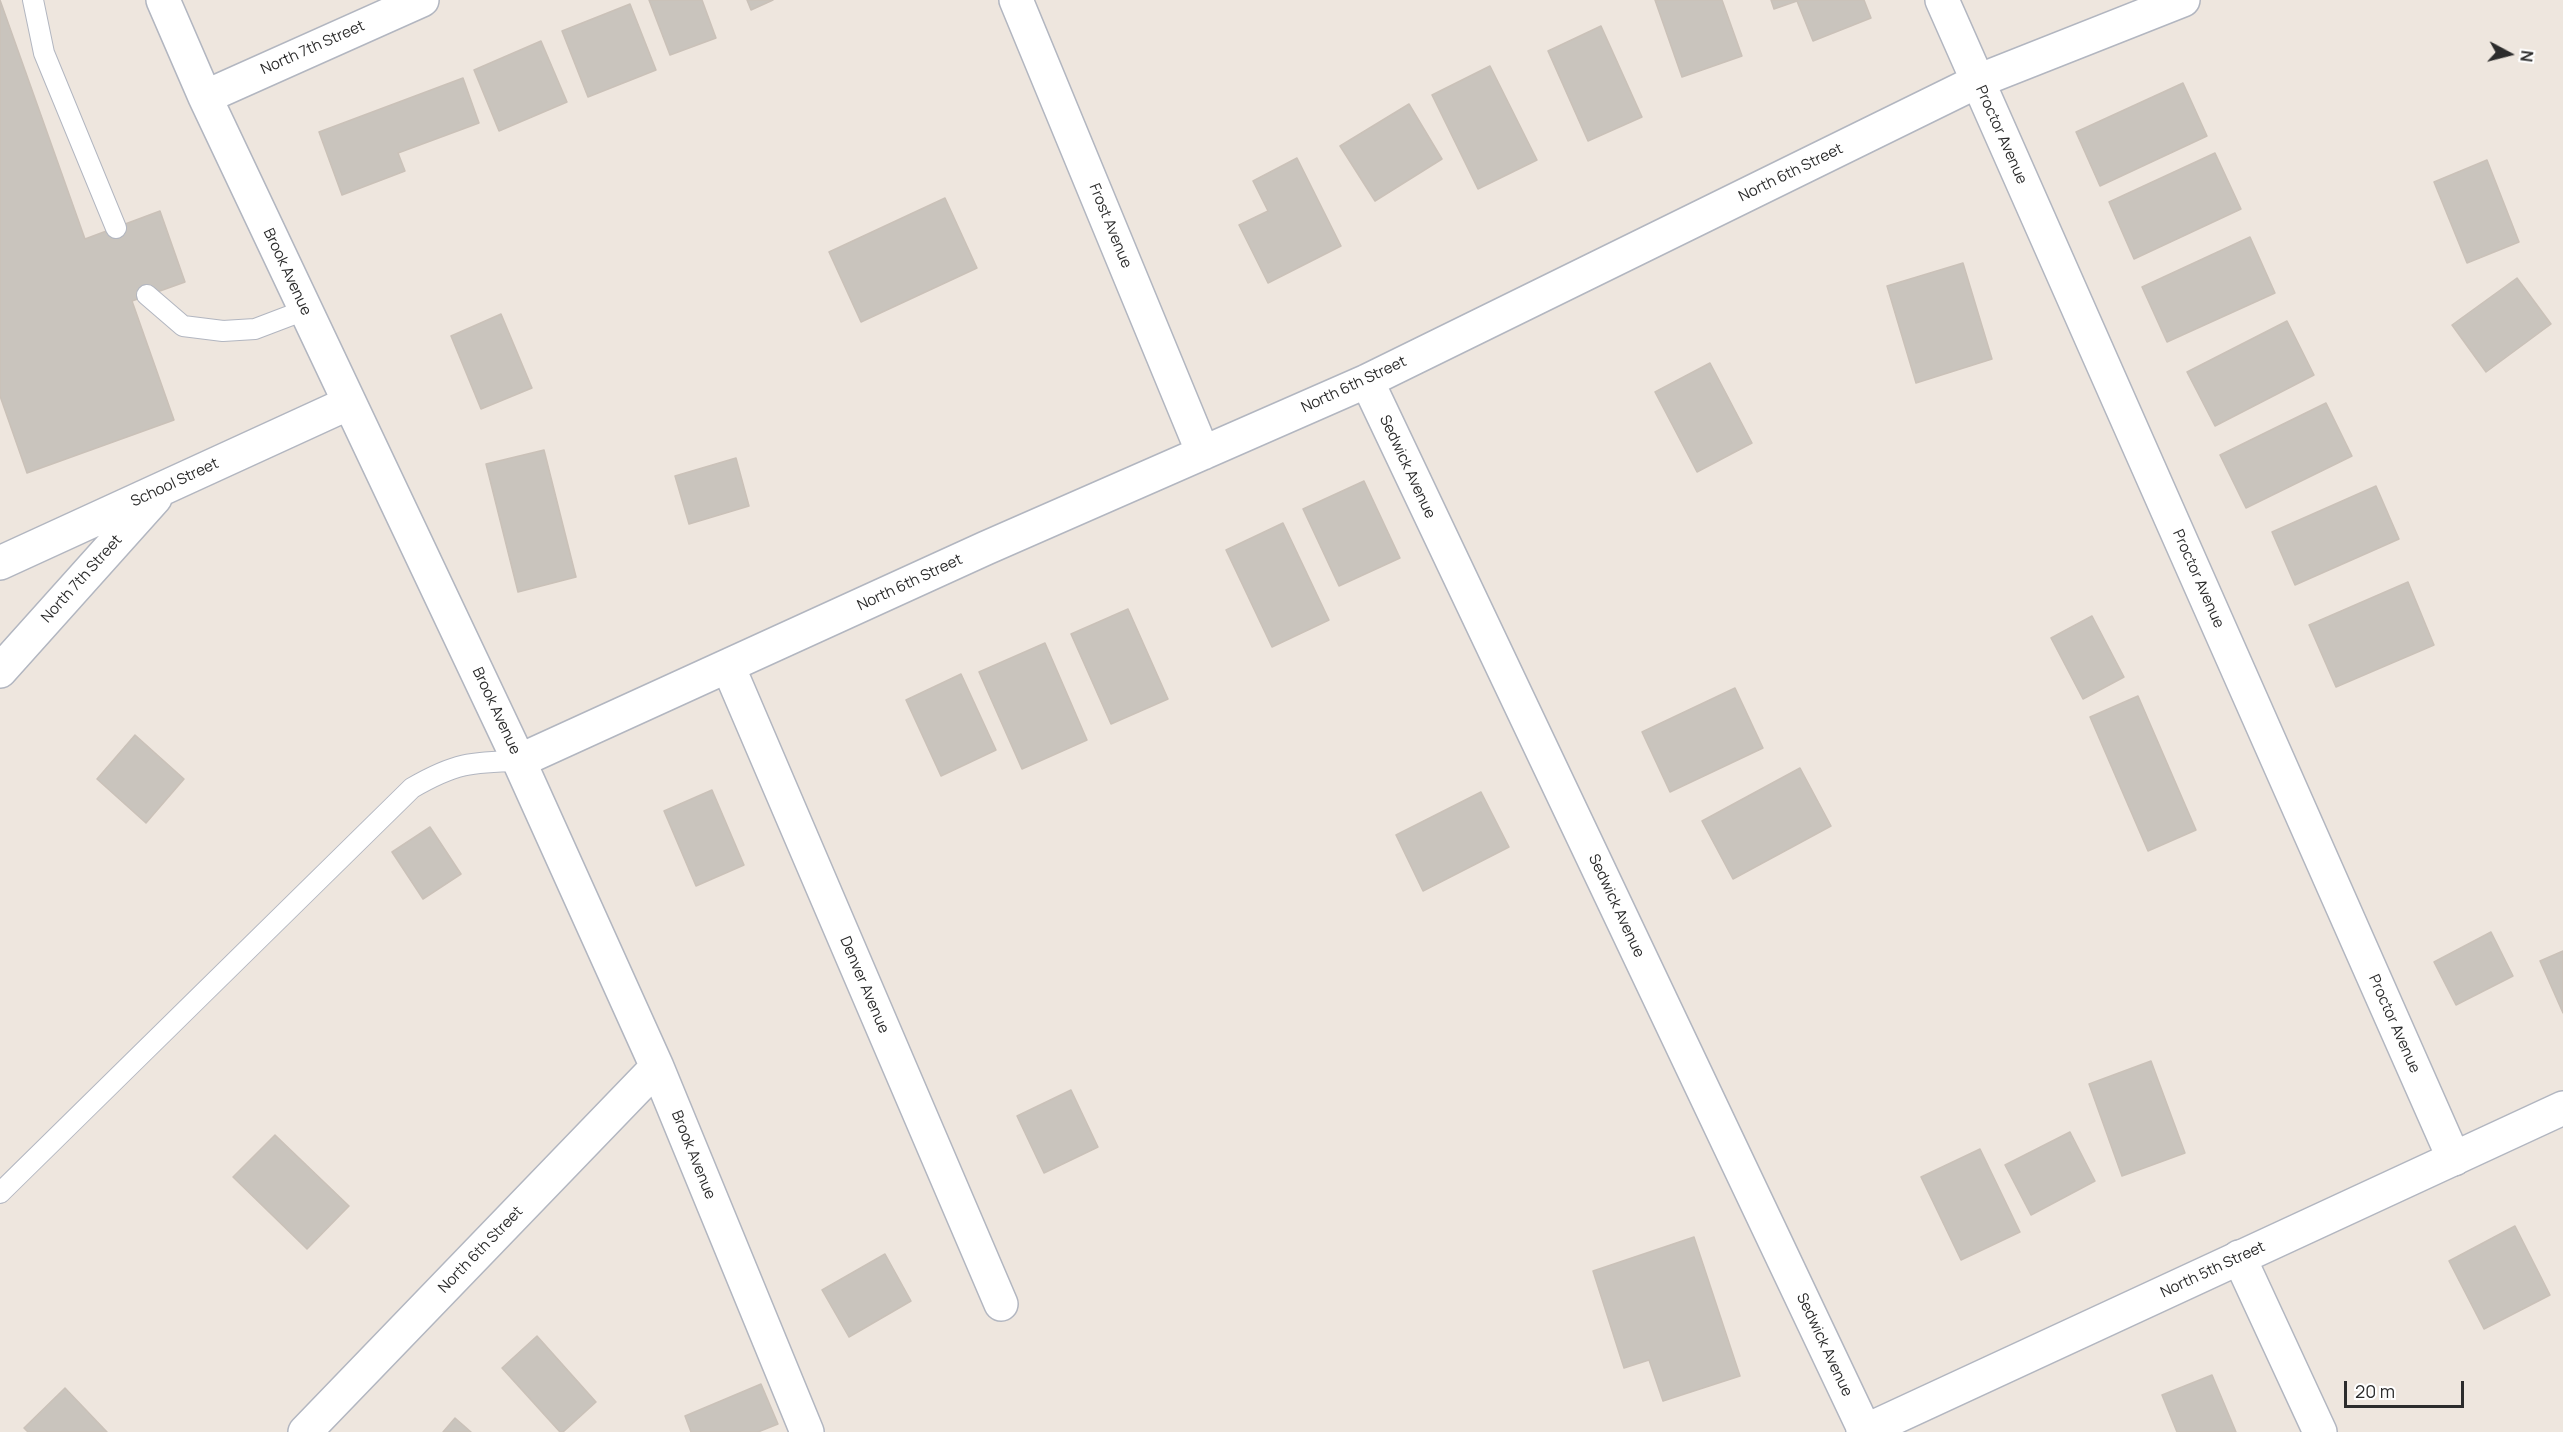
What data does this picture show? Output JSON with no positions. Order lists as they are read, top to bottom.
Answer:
{
  "streets": {
    "street": [
      "North 7th Street",
      "Proctor Avenue",
      "North 6th Street",
      "Frost Avenue",
      "Brook Avenue",
      "Sedwick Avenue",
      "School Street",
      "Denver Avenue",
      "North 5th Street"
    ]
  },
  "crossings": [
    ["North 7th Street", "Brook Avenue"],
    ["North 7th Street", "School Street"],
    ["Proctor Avenue", "North 6th Street"],
    ["Proctor Avenue", "North 5th Street"],
    ["North 6th Street", "Frost Avenue"],
    ["North 6th Street", "Brook Avenue"],
    ["North 6th Street", "Sedwick Avenue"],
    ["North 6th Street", "Denver Avenue"],
    ["Brook Avenue", "School Street"],
    ["Sedwick Avenue", "North 5th Street"]
  ],
  "scale_bar": "20 m",
  "north": "right"
}
